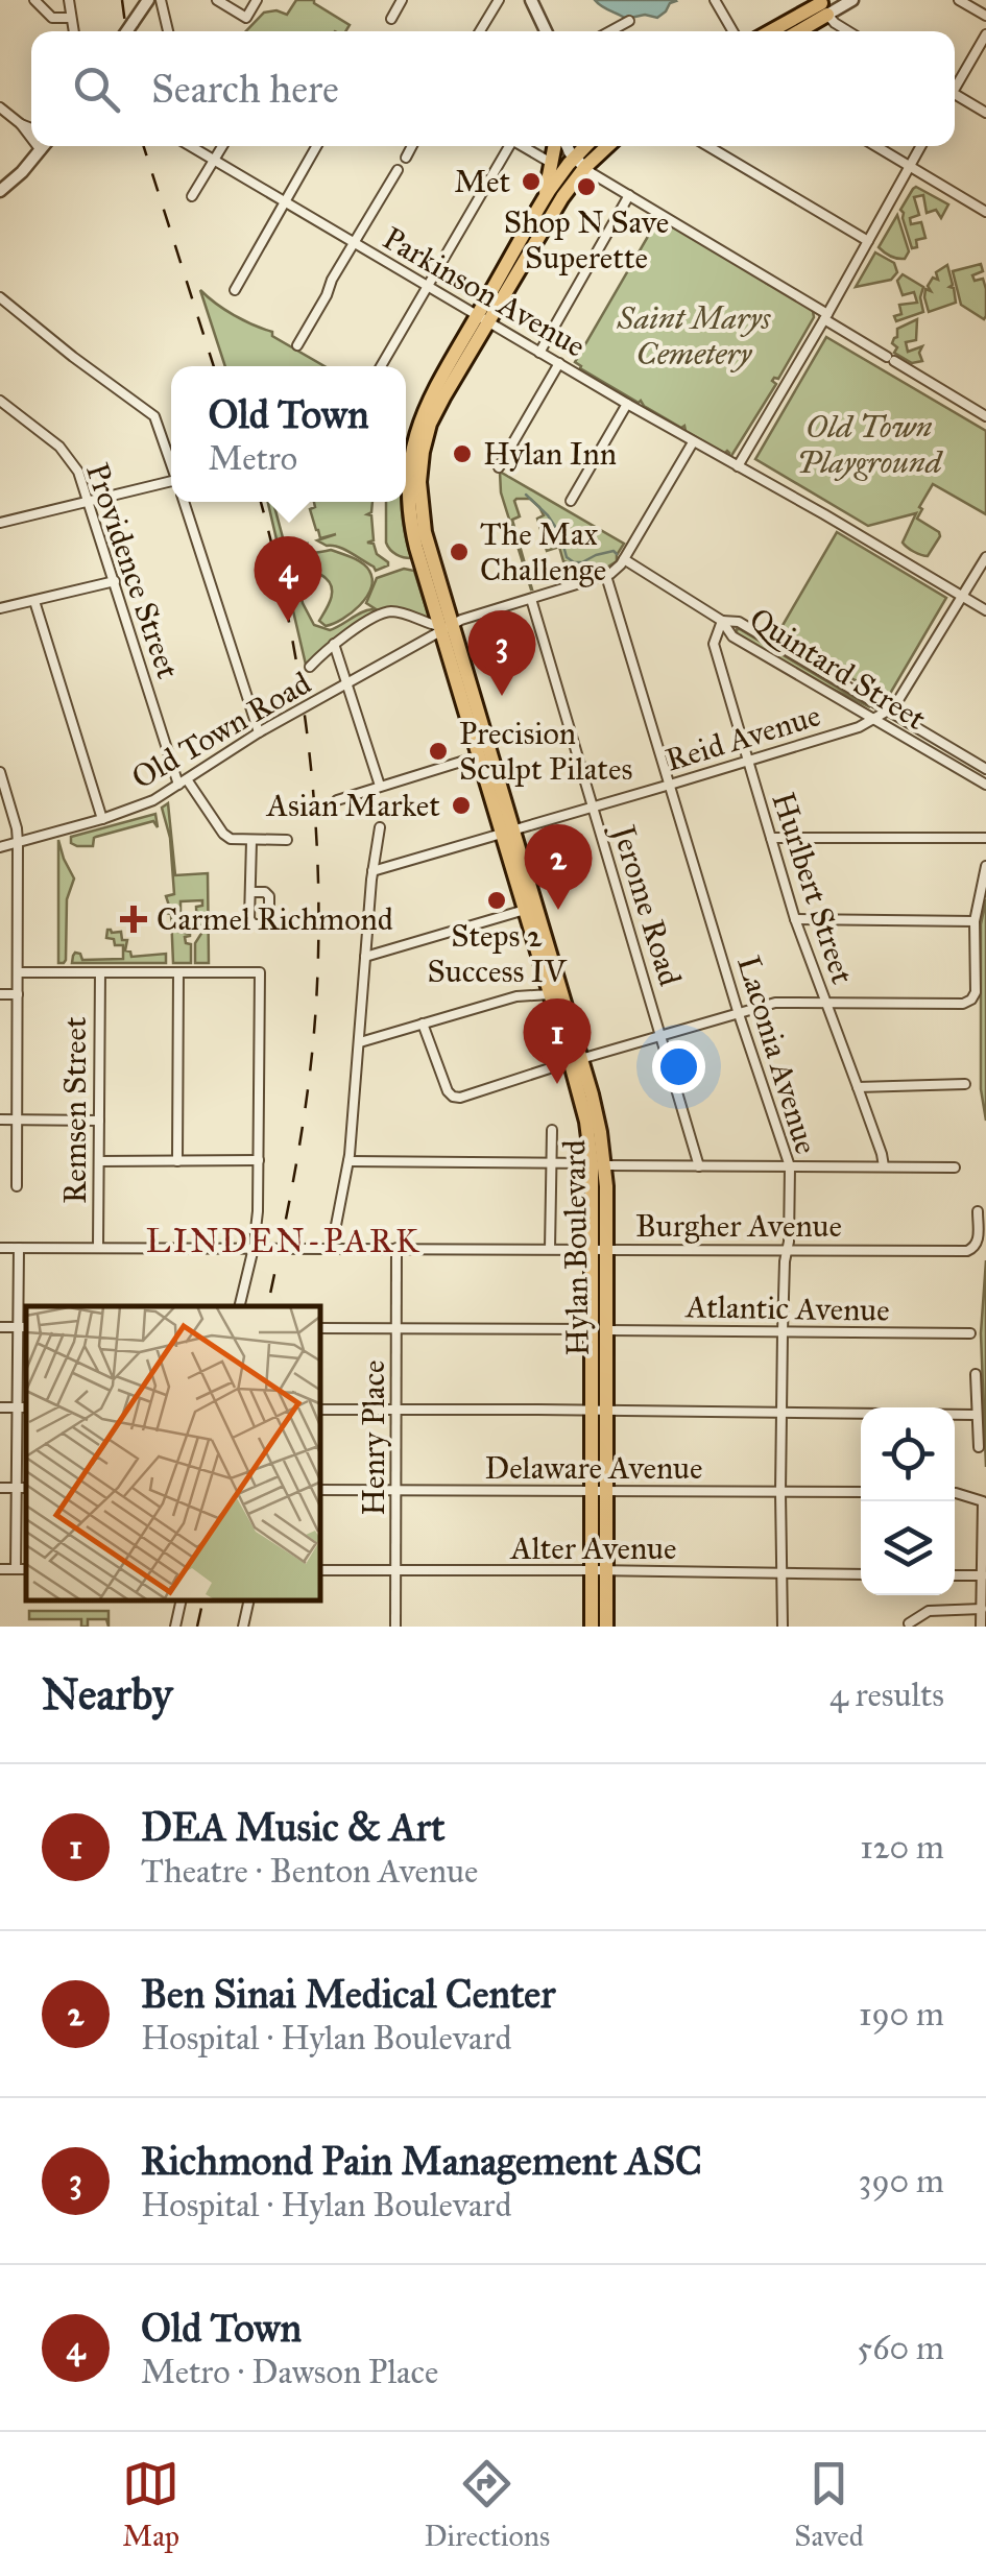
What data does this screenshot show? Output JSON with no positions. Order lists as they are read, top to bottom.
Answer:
{
  "streets": {
    "main road": ["Hylan Boulevard"],
    "street": [
      "Parkinson Avenue",
      "Providence Street",
      "Quintard Street",
      "Old Town Road",
      "Reid Avenue",
      "Hurlbert Street",
      "Jerome Road",
      "Laconia Avenue",
      "Remsen Street",
      "Burgher Avenue",
      "Atlantic Avenue",
      "Henry Place",
      "Delaware Avenue",
      "Alter Avenue"
    ]
  },
  "crossings": [
    ["Parkinson Avenue", "Reid Avenue"],
    ["Parkinson Avenue", "Hylan Boulevard"],
    ["Providence Street", "Old Town Road"],
    ["Quintard Street", "Reid Avenue"],
    ["Quintard Street", "Hurlbert Street"],
    ["Old Town Road", "Hylan Boulevard"],
    ["Reid Avenue", "Hurlbert Street"],
    ["Reid Avenue", "Jerome Road"],
    ["Reid Avenue", "Laconia Avenue"],
    ["Reid Avenue", "Hylan Boulevard"],
    ["Laconia Avenue", "Burgher Avenue"],
    ["Laconia Avenue", "Atlantic Avenue"],
    ["Laconia Avenue", "Delaware Avenue"],
    ["Laconia Avenue", "Alter Avenue"],
    ["Remsen Street", "Burgher Avenue"],
    ["Burgher Avenue", "Hylan Boulevard"],
    ["Burgher Avenue", "Henry Place"],
    ["Hylan Boulevard", "Atlantic Avenue"],
    ["Hylan Boulevard", "Delaware Avenue"],
    ["Hylan Boulevard", "Alter Avenue"],
    ["Atlantic Avenue", "Henry Place"],
    ["Henry Place", "Delaware Avenue"],
    ["Henry Place", "Alter Avenue"]
  ],
  "districts": ["LINDEN-PARK"],
  "parks": ["Saint Marys Cemetery", "Old Town Playground"],
  "places": {
    "other": [
      "Met",
      "Shop N Save Superette",
      "Hylan Inn",
      "The Max Challenge",
      "Precision Sculpt Pilates",
      "Asian Market",
      "Steps 2 Success IV"
    ],
    "health": ["Carmel Richmond"]
  },
  "page": {
    "search": "Search here",
    "popup": ["Old Town", "Metro"],
    "pins": [
      "4",
      "3",
      "2",
      "1"
    ],
    "heading": ["Nearby", "4 results"],
    "list": [
      {
        "mark": "1",
        "name": "DEA Music & Art",
        "note": "Theatre · Benton Avenue",
        "value": "120 m"
      },
      {
        "mark": "2",
        "name": "Ben Sinai Medical Center",
        "note": "Hospital · Hylan Boulevard",
        "value": "190 m"
      },
      {
        "mark": "3",
        "name": "Richmond Pain Management ASC",
        "note": "Hospital · Hylan Boulevard",
        "value": "390 m"
      },
      {
        "mark": "4",
        "name": "Old Town",
        "note": "Metro · Dawson Place",
        "value": "560 m"
      }
    ],
    "nav": ["Map", "Directions", "Saved"]
  }
}
